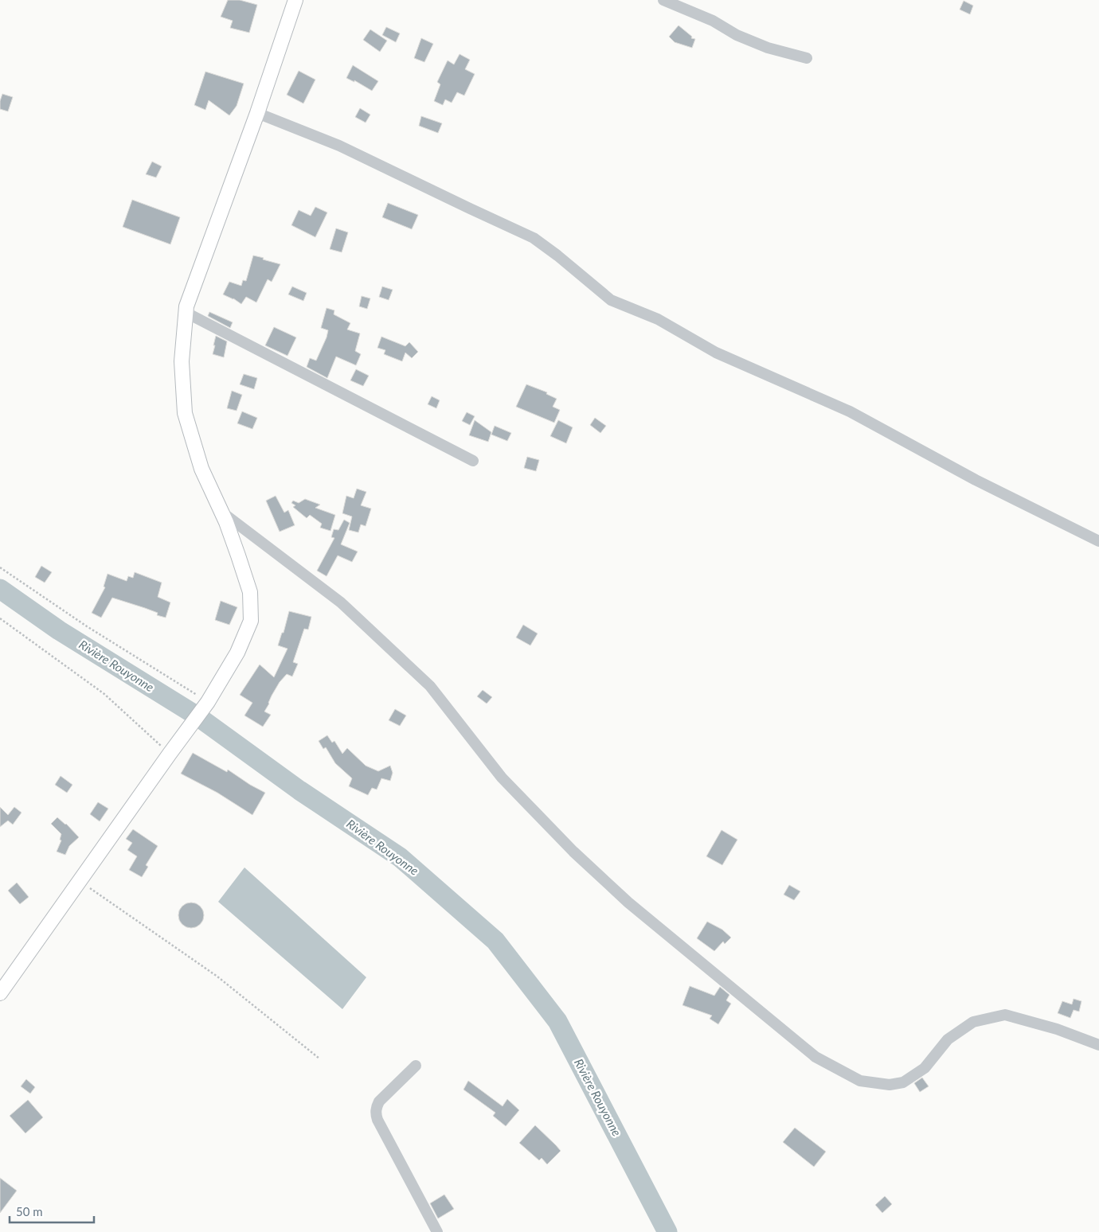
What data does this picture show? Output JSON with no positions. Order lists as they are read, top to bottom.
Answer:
{
  "water": ["Rivière Rouyonne"],
  "scale_bar": "50 m"
}
